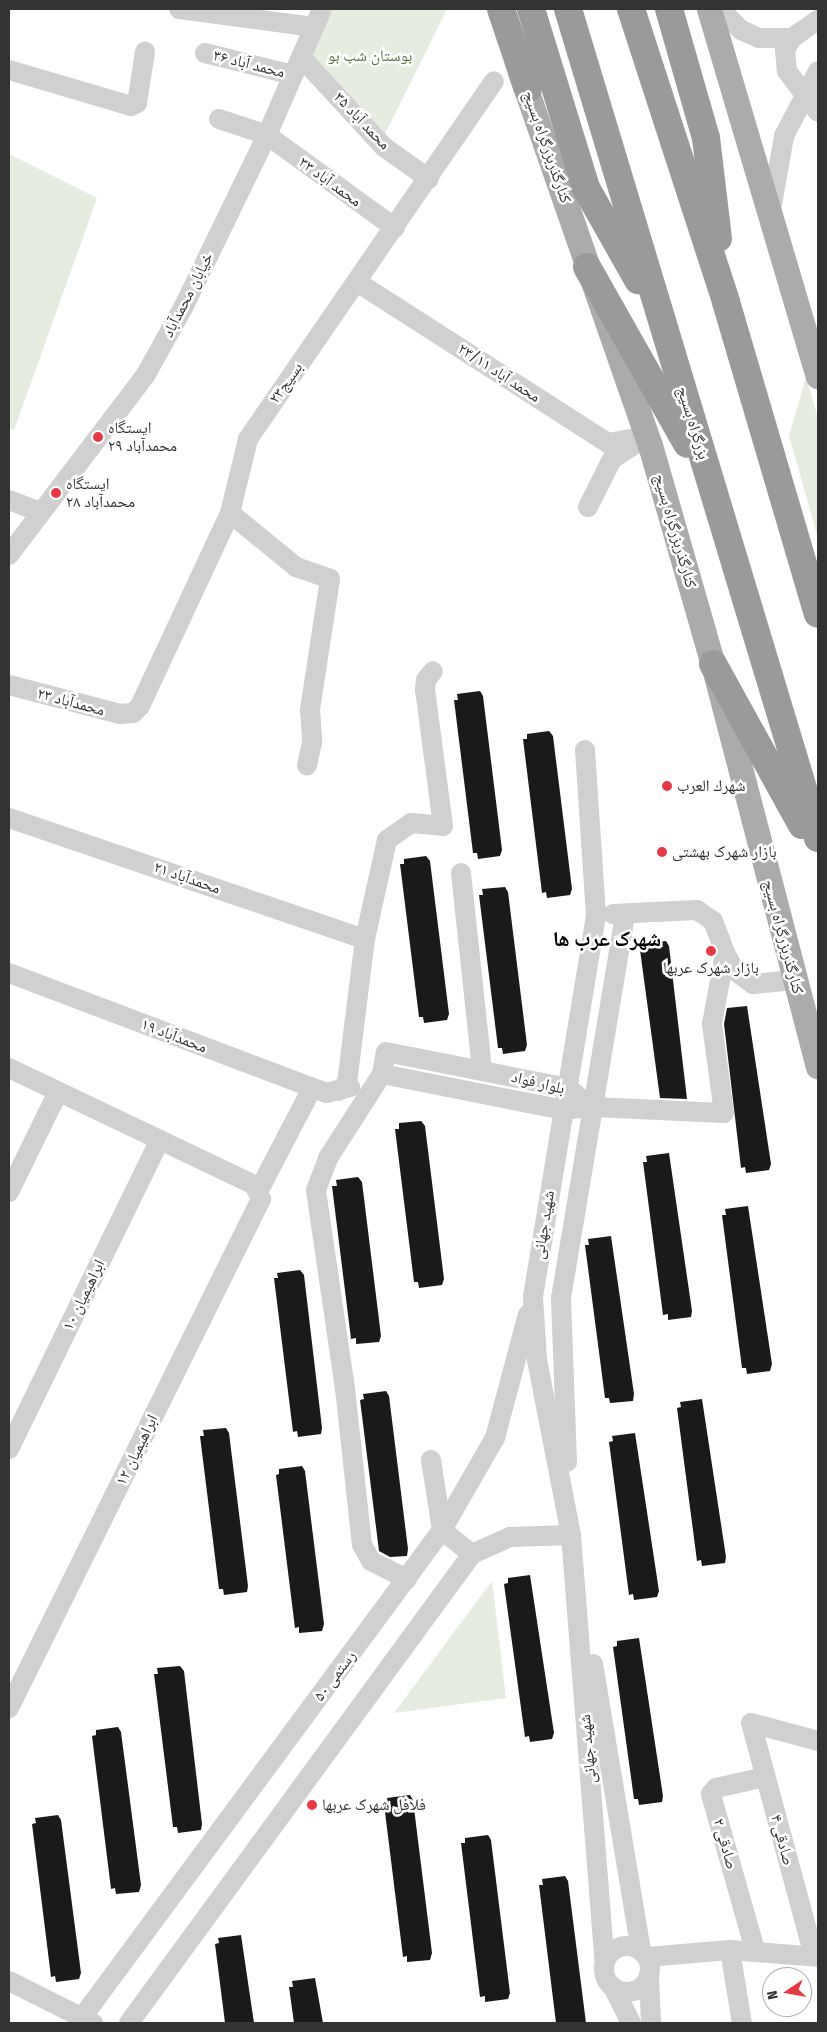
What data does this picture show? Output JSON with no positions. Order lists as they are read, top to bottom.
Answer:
{
  "streets": {
    "highway": ["بزرگراه بسیج"],
    "main road": ["کنارگذربزرگراه بسیج"],
    "street": [
      "محمد آباد ۳۶",
      "محمد آباد ۳۵",
      "محمد آباد ۳۳",
      "خیابان محمدآباد",
      "محمد آباد ۲۳/۱۱",
      "بسیج۲۳",
      "محمدآباد ۲۳",
      "محمدآباد ۲۱",
      "محمدآباد ۱۹",
      "بلوار فواد",
      "شهید جهانی",
      "ابراهیمیان ۱۰",
      "ابراهیمیان ۱۲",
      "رستمی ۵۰",
      "صادقی ۴",
      "صادقی ۲"
    ]
  },
  "crossings": [
    ["محمد آباد ۳۶", "محمد آباد ۳۵"],
    ["محمد آباد ۳۶", "خیابان محمدآباد"],
    ["محمد آباد ۳۵", "خیابان محمدآباد"],
    ["محمد آباد ۳۵", "بسیج۲۳"],
    ["کنارگذربزرگراه بسیج", "محمد آباد ۲۳/۱۱"],
    ["محمد آباد ۳۳", "خیابان محمدآباد"],
    ["محمد آباد ۳۳", "بسیج۲۳"],
    ["محمد آباد ۲۳/۱۱", "بسیج۲۳"],
    ["بسیج۲۳", "محمدآباد ۲۳"],
    ["محمدآباد ۱۹", "ابراهیمیان ۱۲"],
    ["بلوار فواد", "شهید جهانی"],
    ["شهید جهانی", "رستمی ۵۰"],
    ["صادقی ۴", "صادقی ۲"]
  ],
  "districts": ["شهرک عرب ها"],
  "parks": ["بوستان شب بو"],
  "places": [
    "ایستگاه محمدآباد ۲۹",
    "ایستگاه محمدآباد ۲۸",
    "شهرك العرب",
    "بازار شهرک بهشتی",
    "بازار شهرک عربها",
    "فلافل شهرک عربها"
  ],
  "north": "left"
}
